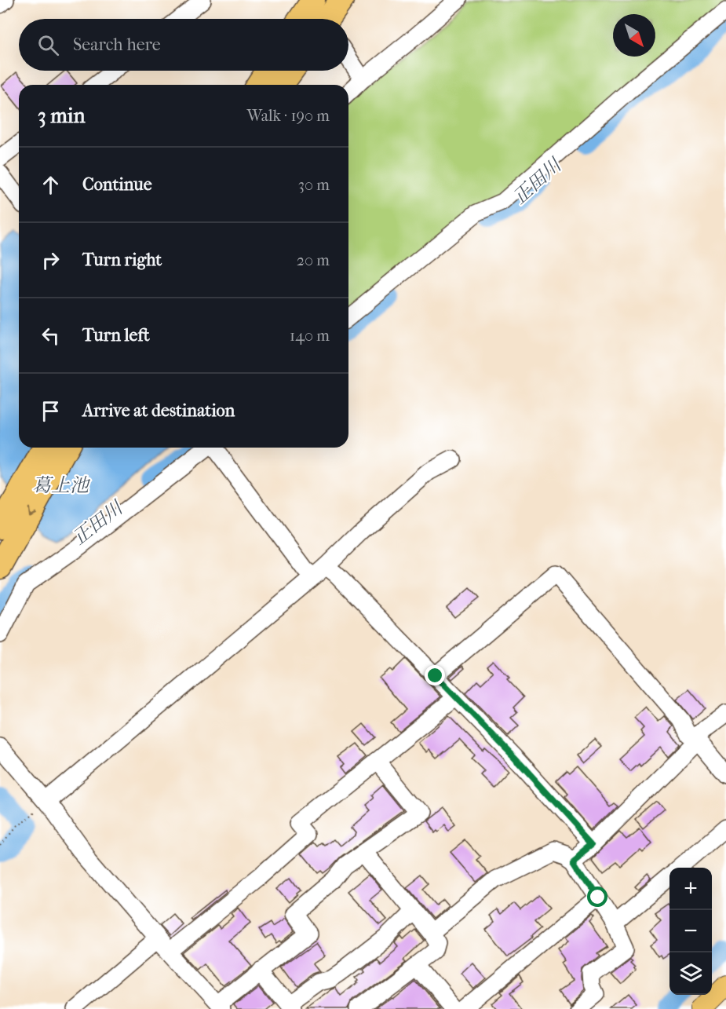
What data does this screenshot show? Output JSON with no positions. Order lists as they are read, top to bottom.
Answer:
{
  "water": ["正田川", "葛上池"],
  "north": "bottom right",
  "page": {
    "search": "Search here",
    "heading": ["3 min", "Walk · 190 m"],
    "list": [
      ["Continue", "30 m"],
      ["Turn right", "20 m"],
      ["Turn left", "140 m"],
      "Arrive at destination"
    ],
    "map_buttons": ["+", "−"]
  }
}
